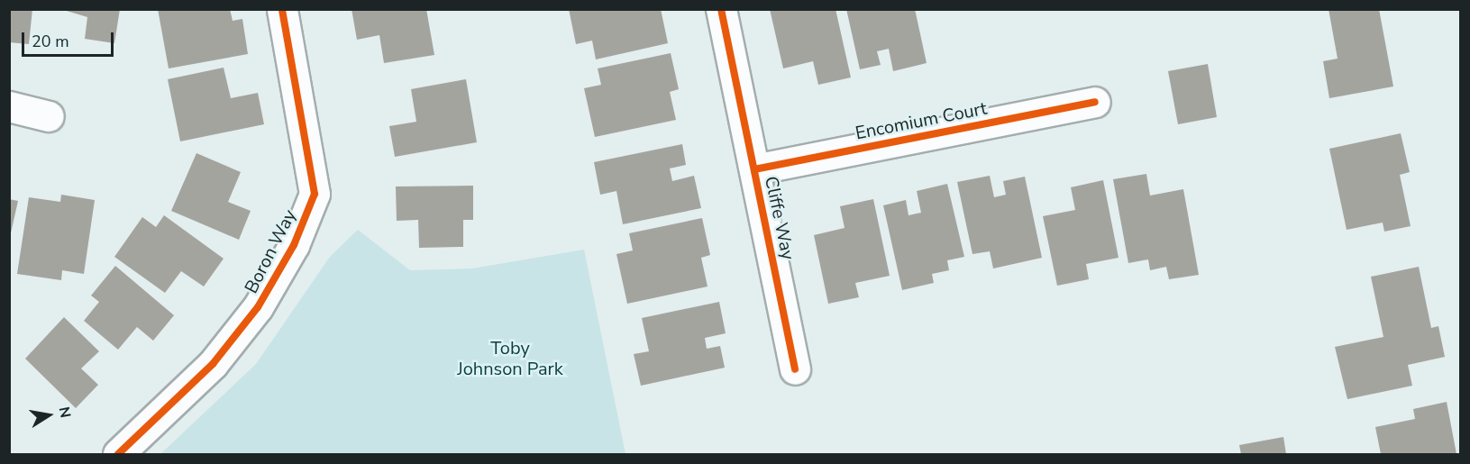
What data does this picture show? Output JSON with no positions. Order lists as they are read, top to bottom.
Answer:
{
  "streets": {
    "street": ["Encomium Court", "Cliffe Way", "Boron Way"]
  },
  "crossings": [
    ["Encomium Court", "Cliffe Way"]
  ],
  "parks": ["Toby Johnson Park"],
  "scale_bar": "20 m",
  "north": "right"
}
